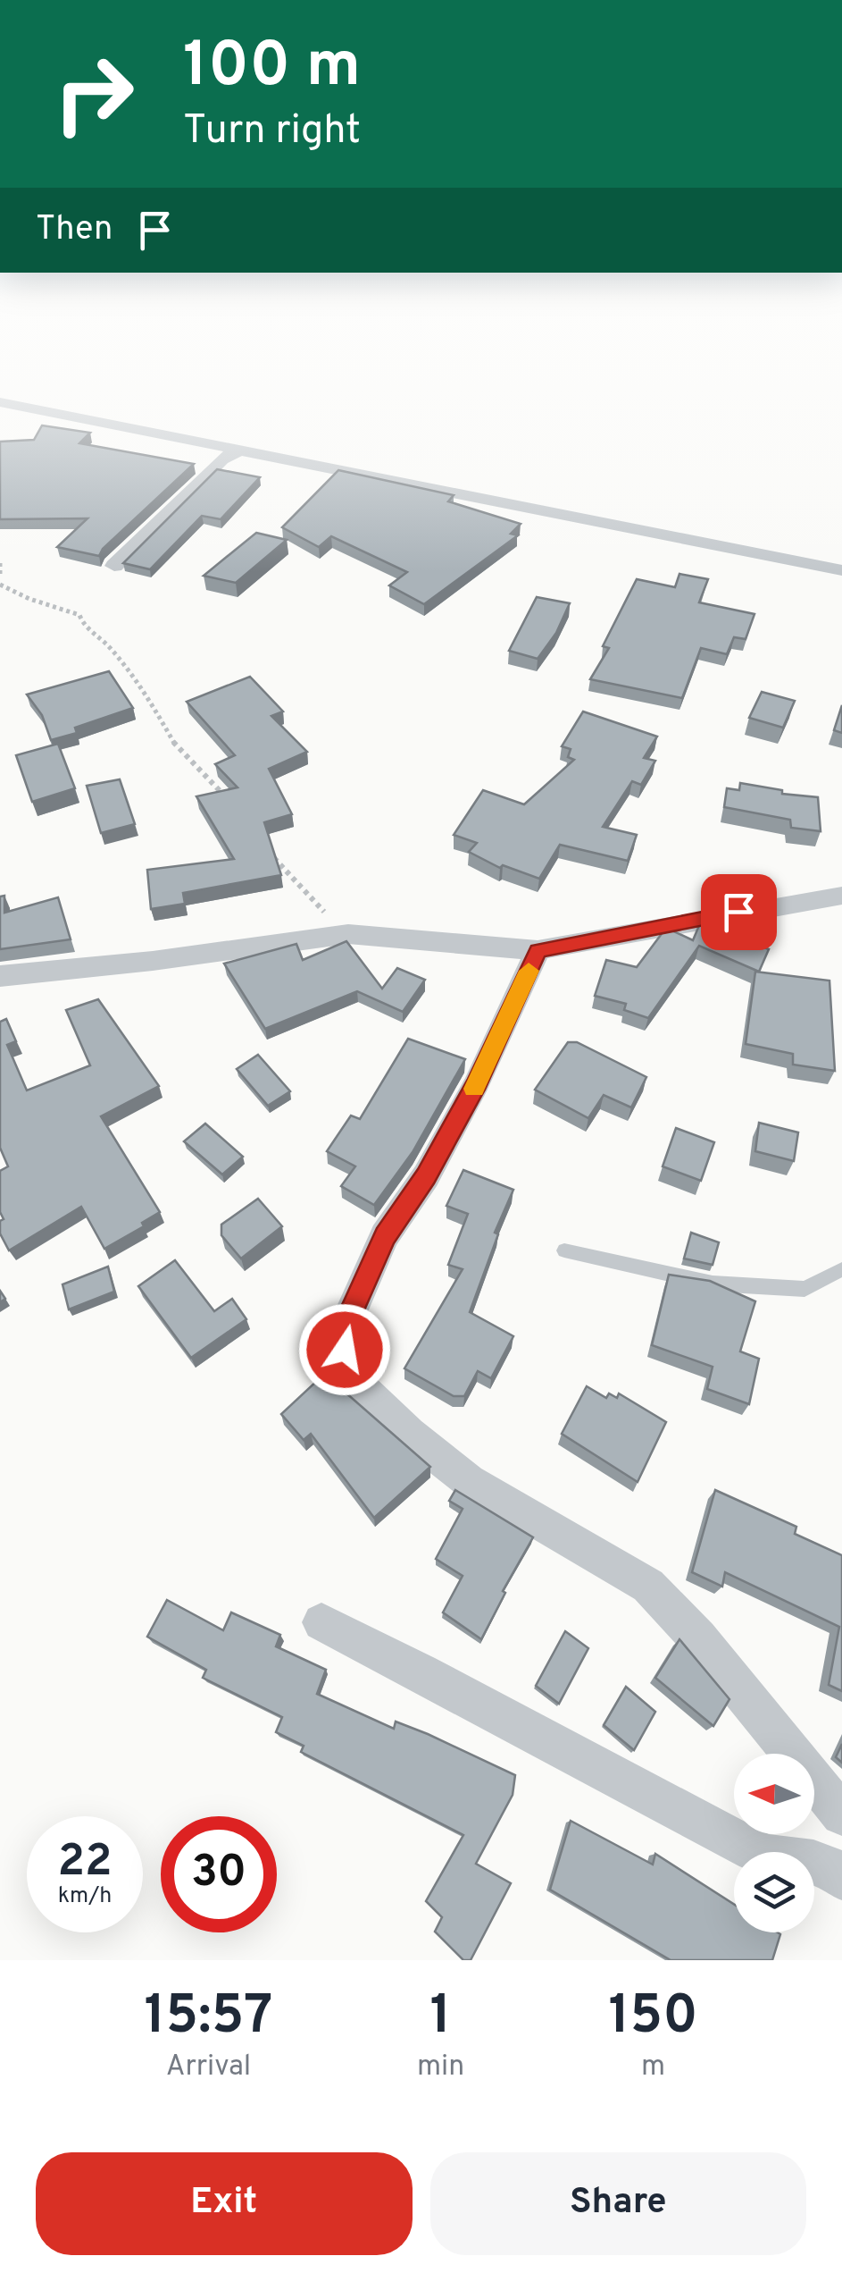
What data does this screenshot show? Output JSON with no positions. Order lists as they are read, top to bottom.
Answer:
{
  "north": "left",
  "page": {
    "turn": ["100 m", "Turn right"],
    "then": "Then",
    "speed": "22 km/h",
    "limit": "30",
    "eta": [
      "15:57",
      "Arrival",
      "1",
      "min",
      "150",
      "m"
    ],
    "buttons": ["Exit", "Share"]
  }
}
